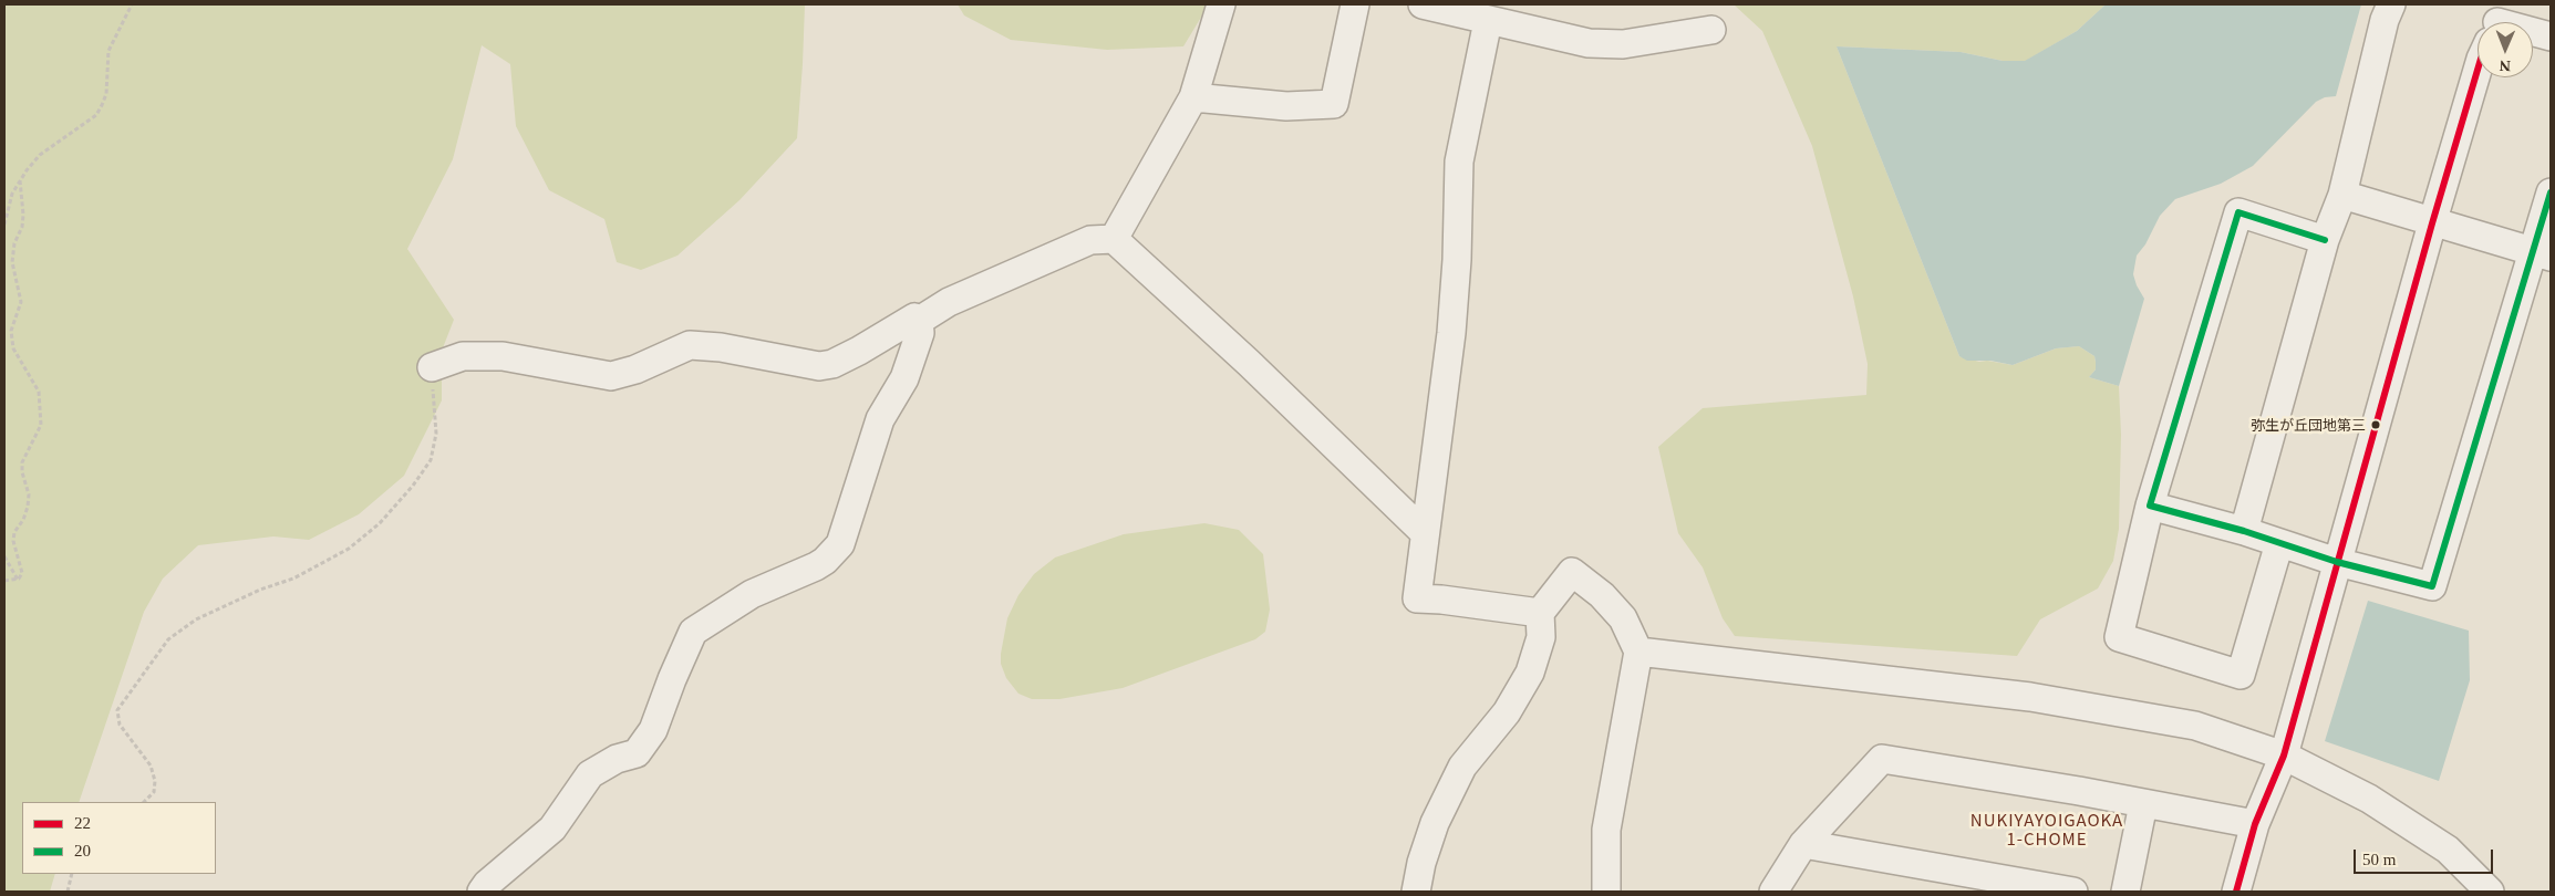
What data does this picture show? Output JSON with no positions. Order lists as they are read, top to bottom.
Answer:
{
  "districts": ["NUKIYAYOIGAOKA 1-CHOME"],
  "places": ["弥生が丘団地第三"],
  "lines": ["transit line 22", "transit line 20"],
  "legend": ["22", "20"],
  "scale_bar": "50 m",
  "north": "bottom"
}
